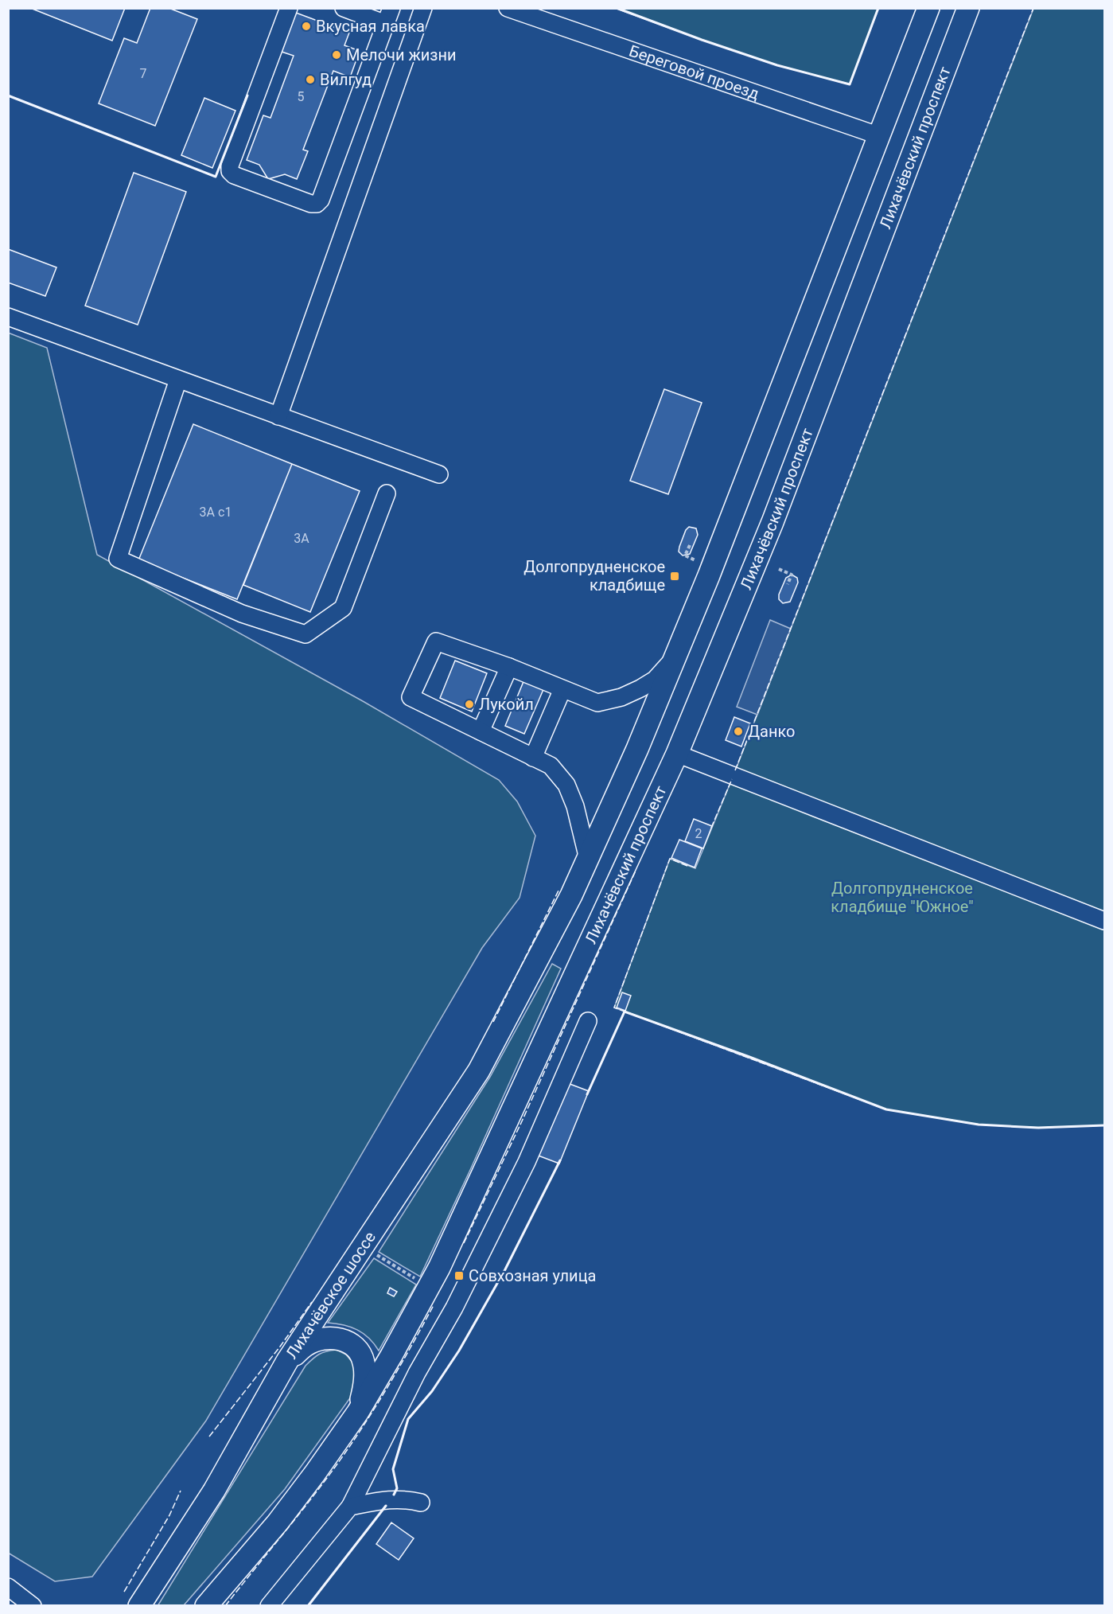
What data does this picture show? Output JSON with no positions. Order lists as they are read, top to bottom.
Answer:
{
  "streets": {
    "main road": ["Лихачёвский проспект", "Лихачёвское шоссе"],
    "street": ["Береговой проезд"]
  },
  "parks": ["Долгопрудненское кладбище \"Южное\""],
  "places": {
    "other": [
      "Вкусная лавка",
      "Мелочи жизни",
      "Вилгуд",
      "Лукойл",
      "Данко"
    ],
    "transit": ["Долгопрудненское кладбище", "Совхозная улица"]
  },
  "house_numbers": [
    "7",
    "5",
    "3А с1",
    "3А",
    "2"
  ]
}
